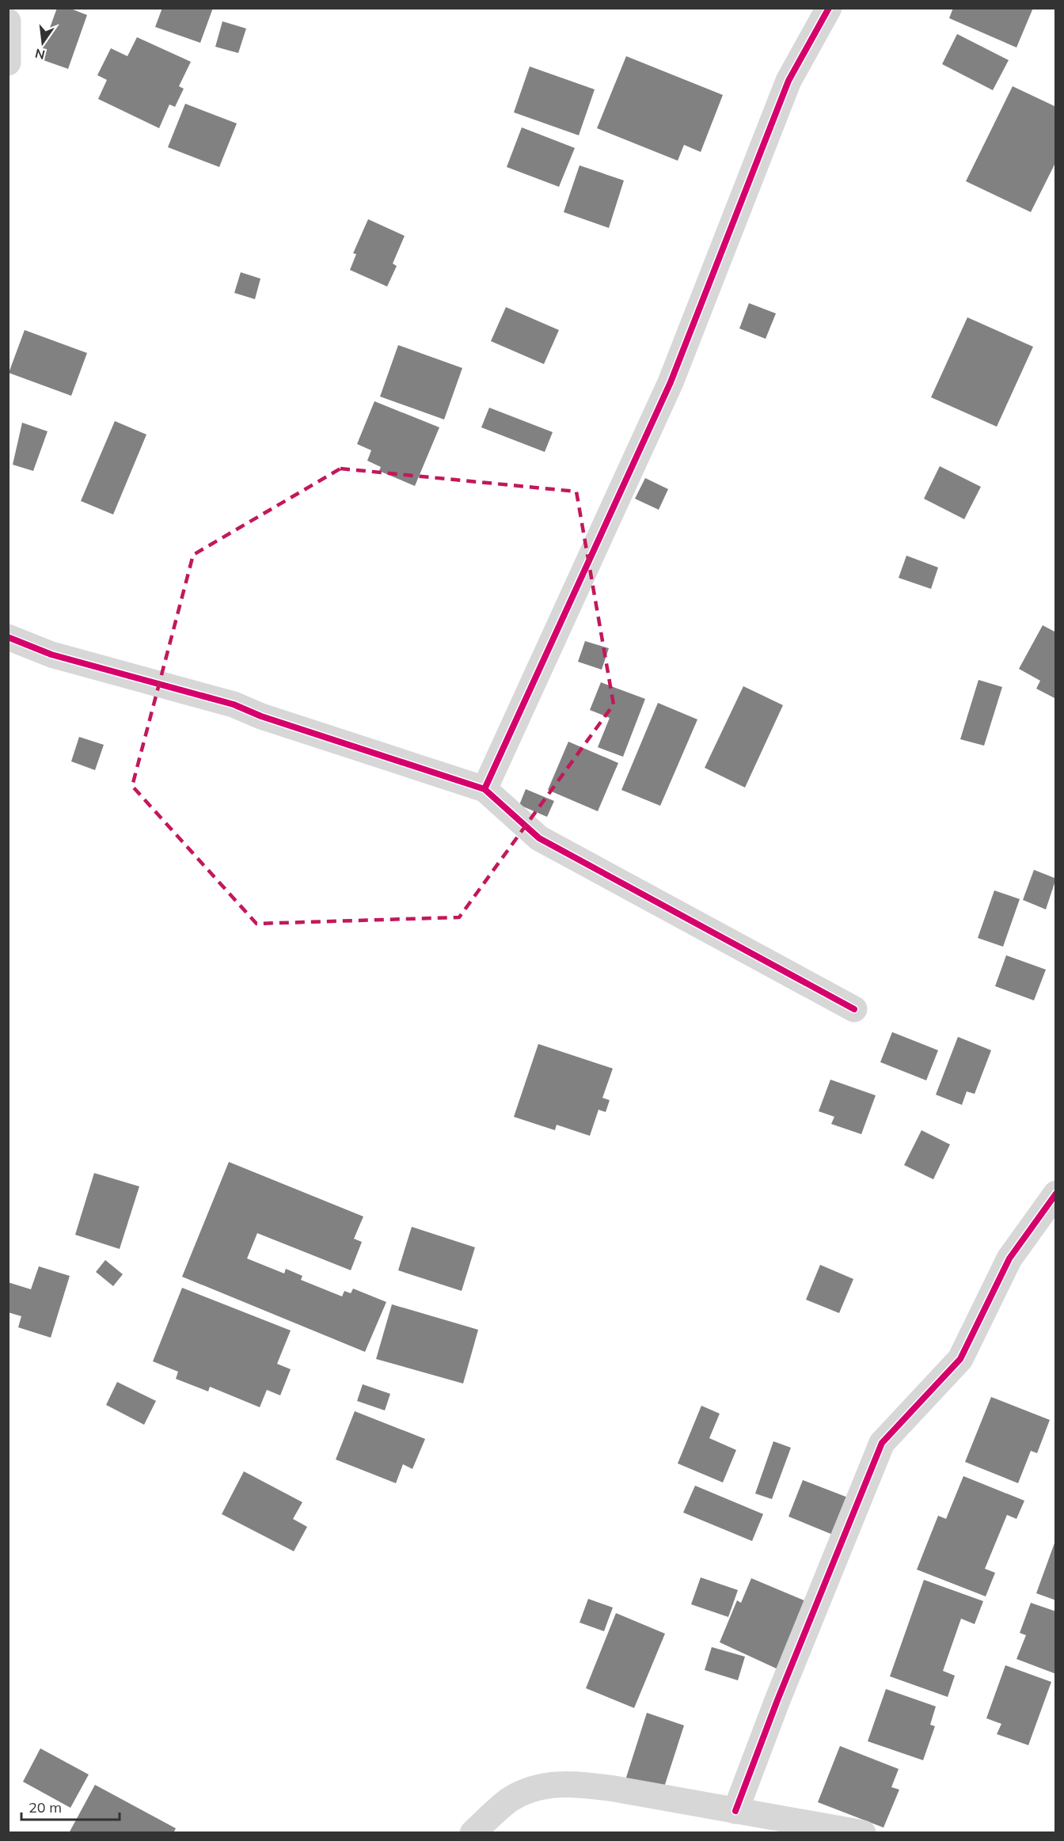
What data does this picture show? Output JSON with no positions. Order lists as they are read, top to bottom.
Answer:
{
  "scale_bar": "20 m",
  "north": "bottom"
}
